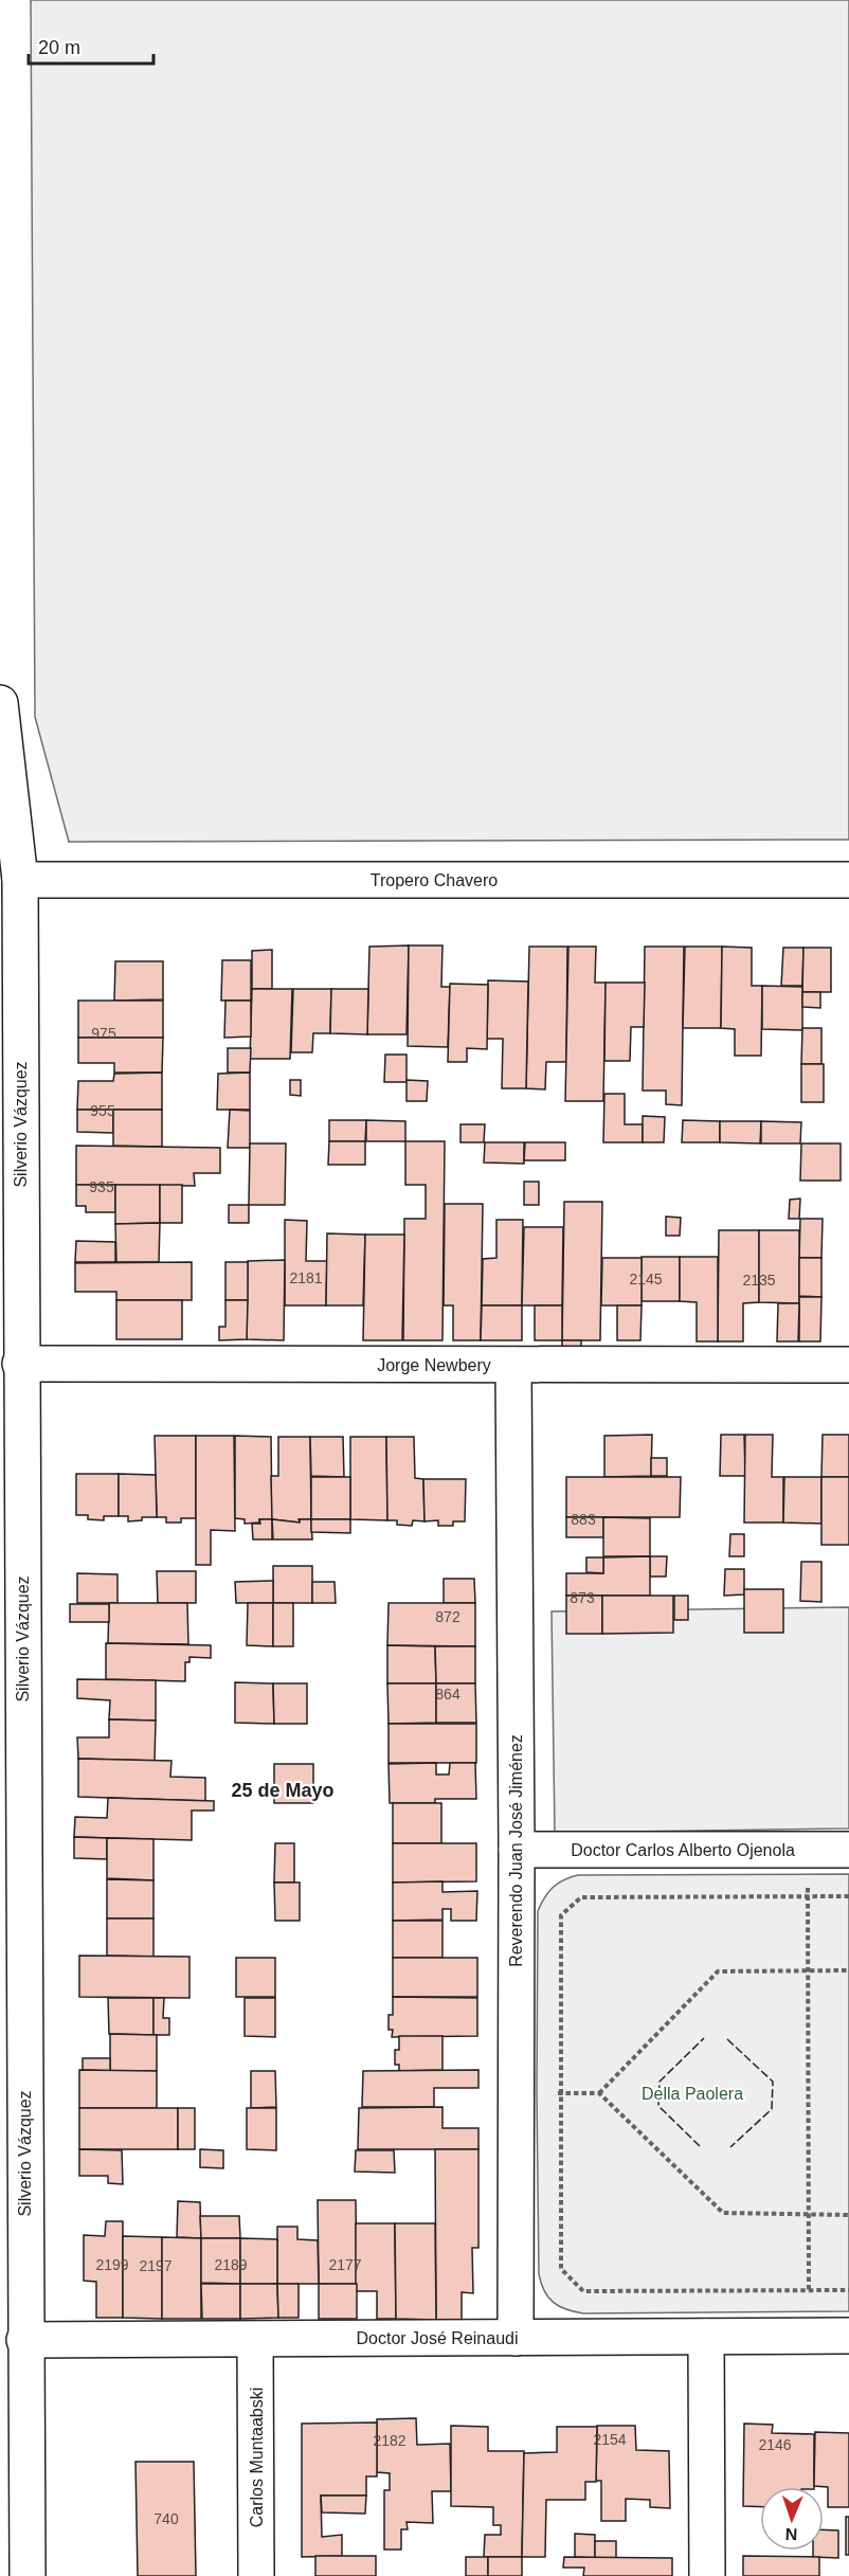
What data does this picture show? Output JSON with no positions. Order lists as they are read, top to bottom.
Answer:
{
  "streets": {
    "street": [
      "Tropero Chavero",
      "Silverio Vázquez",
      "Jorge Newbery",
      "Doctor Carlos Alberto Ojenola",
      "Reverendo Juan José Jiménez",
      "Doctor José Reinaudi",
      "Carlos Muntaabski"
    ]
  },
  "crossings": [
    ["Tropero Chavero", "Silverio Vázquez"],
    ["Silverio Vázquez", "Jorge Newbery"],
    ["Silverio Vázquez", "Doctor José Reinaudi"],
    ["Jorge Newbery", "Reverendo Juan José Jiménez"],
    ["Doctor Carlos Alberto Ojenola", "Reverendo Juan José Jiménez"],
    ["Reverendo Juan José Jiménez", "Doctor José Reinaudi"],
    ["Doctor José Reinaudi", "Carlos Muntaabski"]
  ],
  "districts": ["25 de Mayo"],
  "parks": ["Della Paolera"],
  "house_numbers": [
    "975",
    "955",
    "935",
    "2181",
    "2145",
    "2135",
    "883",
    "873",
    "872",
    "864",
    "2199",
    "2189",
    "2177",
    "2197",
    "2154",
    "2182",
    "2146",
    "740"
  ],
  "scale_bar": "20 m",
  "north": "bottom"
}
